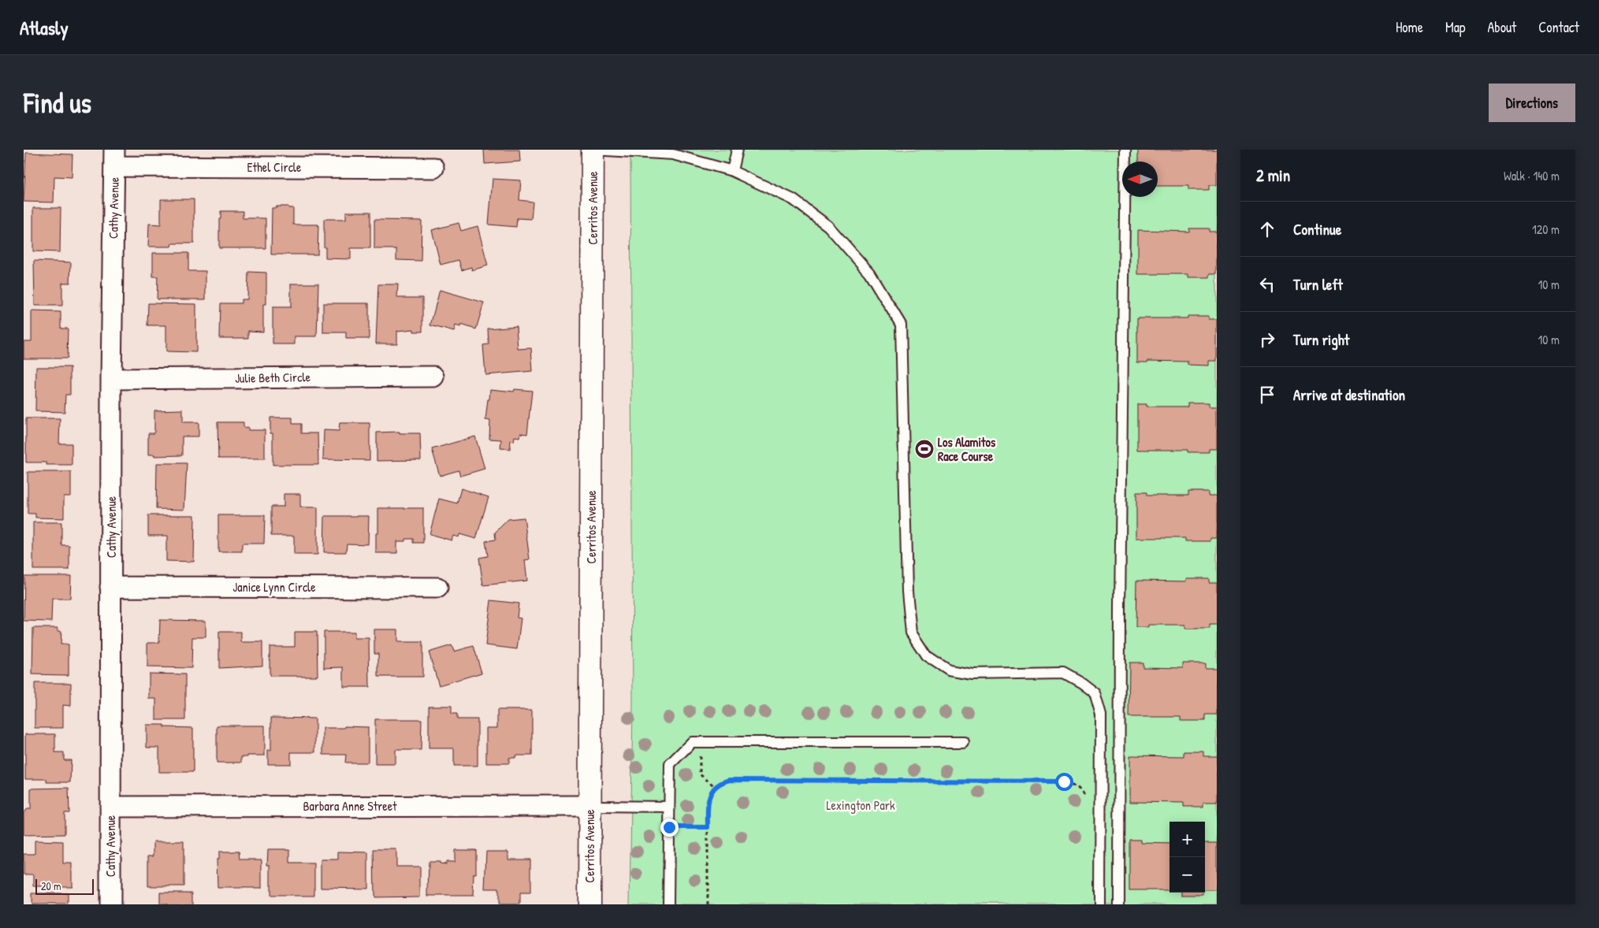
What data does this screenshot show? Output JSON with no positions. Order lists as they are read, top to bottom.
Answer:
{
  "streets": {
    "main road": ["Cerritos Avenue"],
    "street": [
      "Ethel Circle",
      "Cathy Avenue",
      "Julie Beth Circle",
      "Janice Lynn Circle",
      "Barbara Anne Street"
    ]
  },
  "crossings": [
    ["Ethel Circle", "Cathy Avenue"],
    ["Cathy Avenue", "Julie Beth Circle"],
    ["Cathy Avenue", "Janice Lynn Circle"],
    ["Cathy Avenue", "Barbara Anne Street"],
    ["Cerritos Avenue", "Barbara Anne Street"]
  ],
  "parks": ["Lexington Park"],
  "places": {
    "sports": ["Los Alamitos Race Course"]
  },
  "scale_bar": "20 m",
  "north": "left",
  "page": {
    "header": "Atlasly",
    "nav": [
      "Home",
      "Map",
      "About",
      "Contact"
    ],
    "buttons": "Directions",
    "title": "Find us",
    "heading": ["2 min", "Walk · 140 m"],
    "list": [
      ["Continue", "120 m"],
      ["Turn left", "10 m"],
      ["Turn right", "10 m"],
      "Arrive at destination"
    ],
    "map_buttons": ["+", "−"],
    "scale": "20 m"
  }
}
